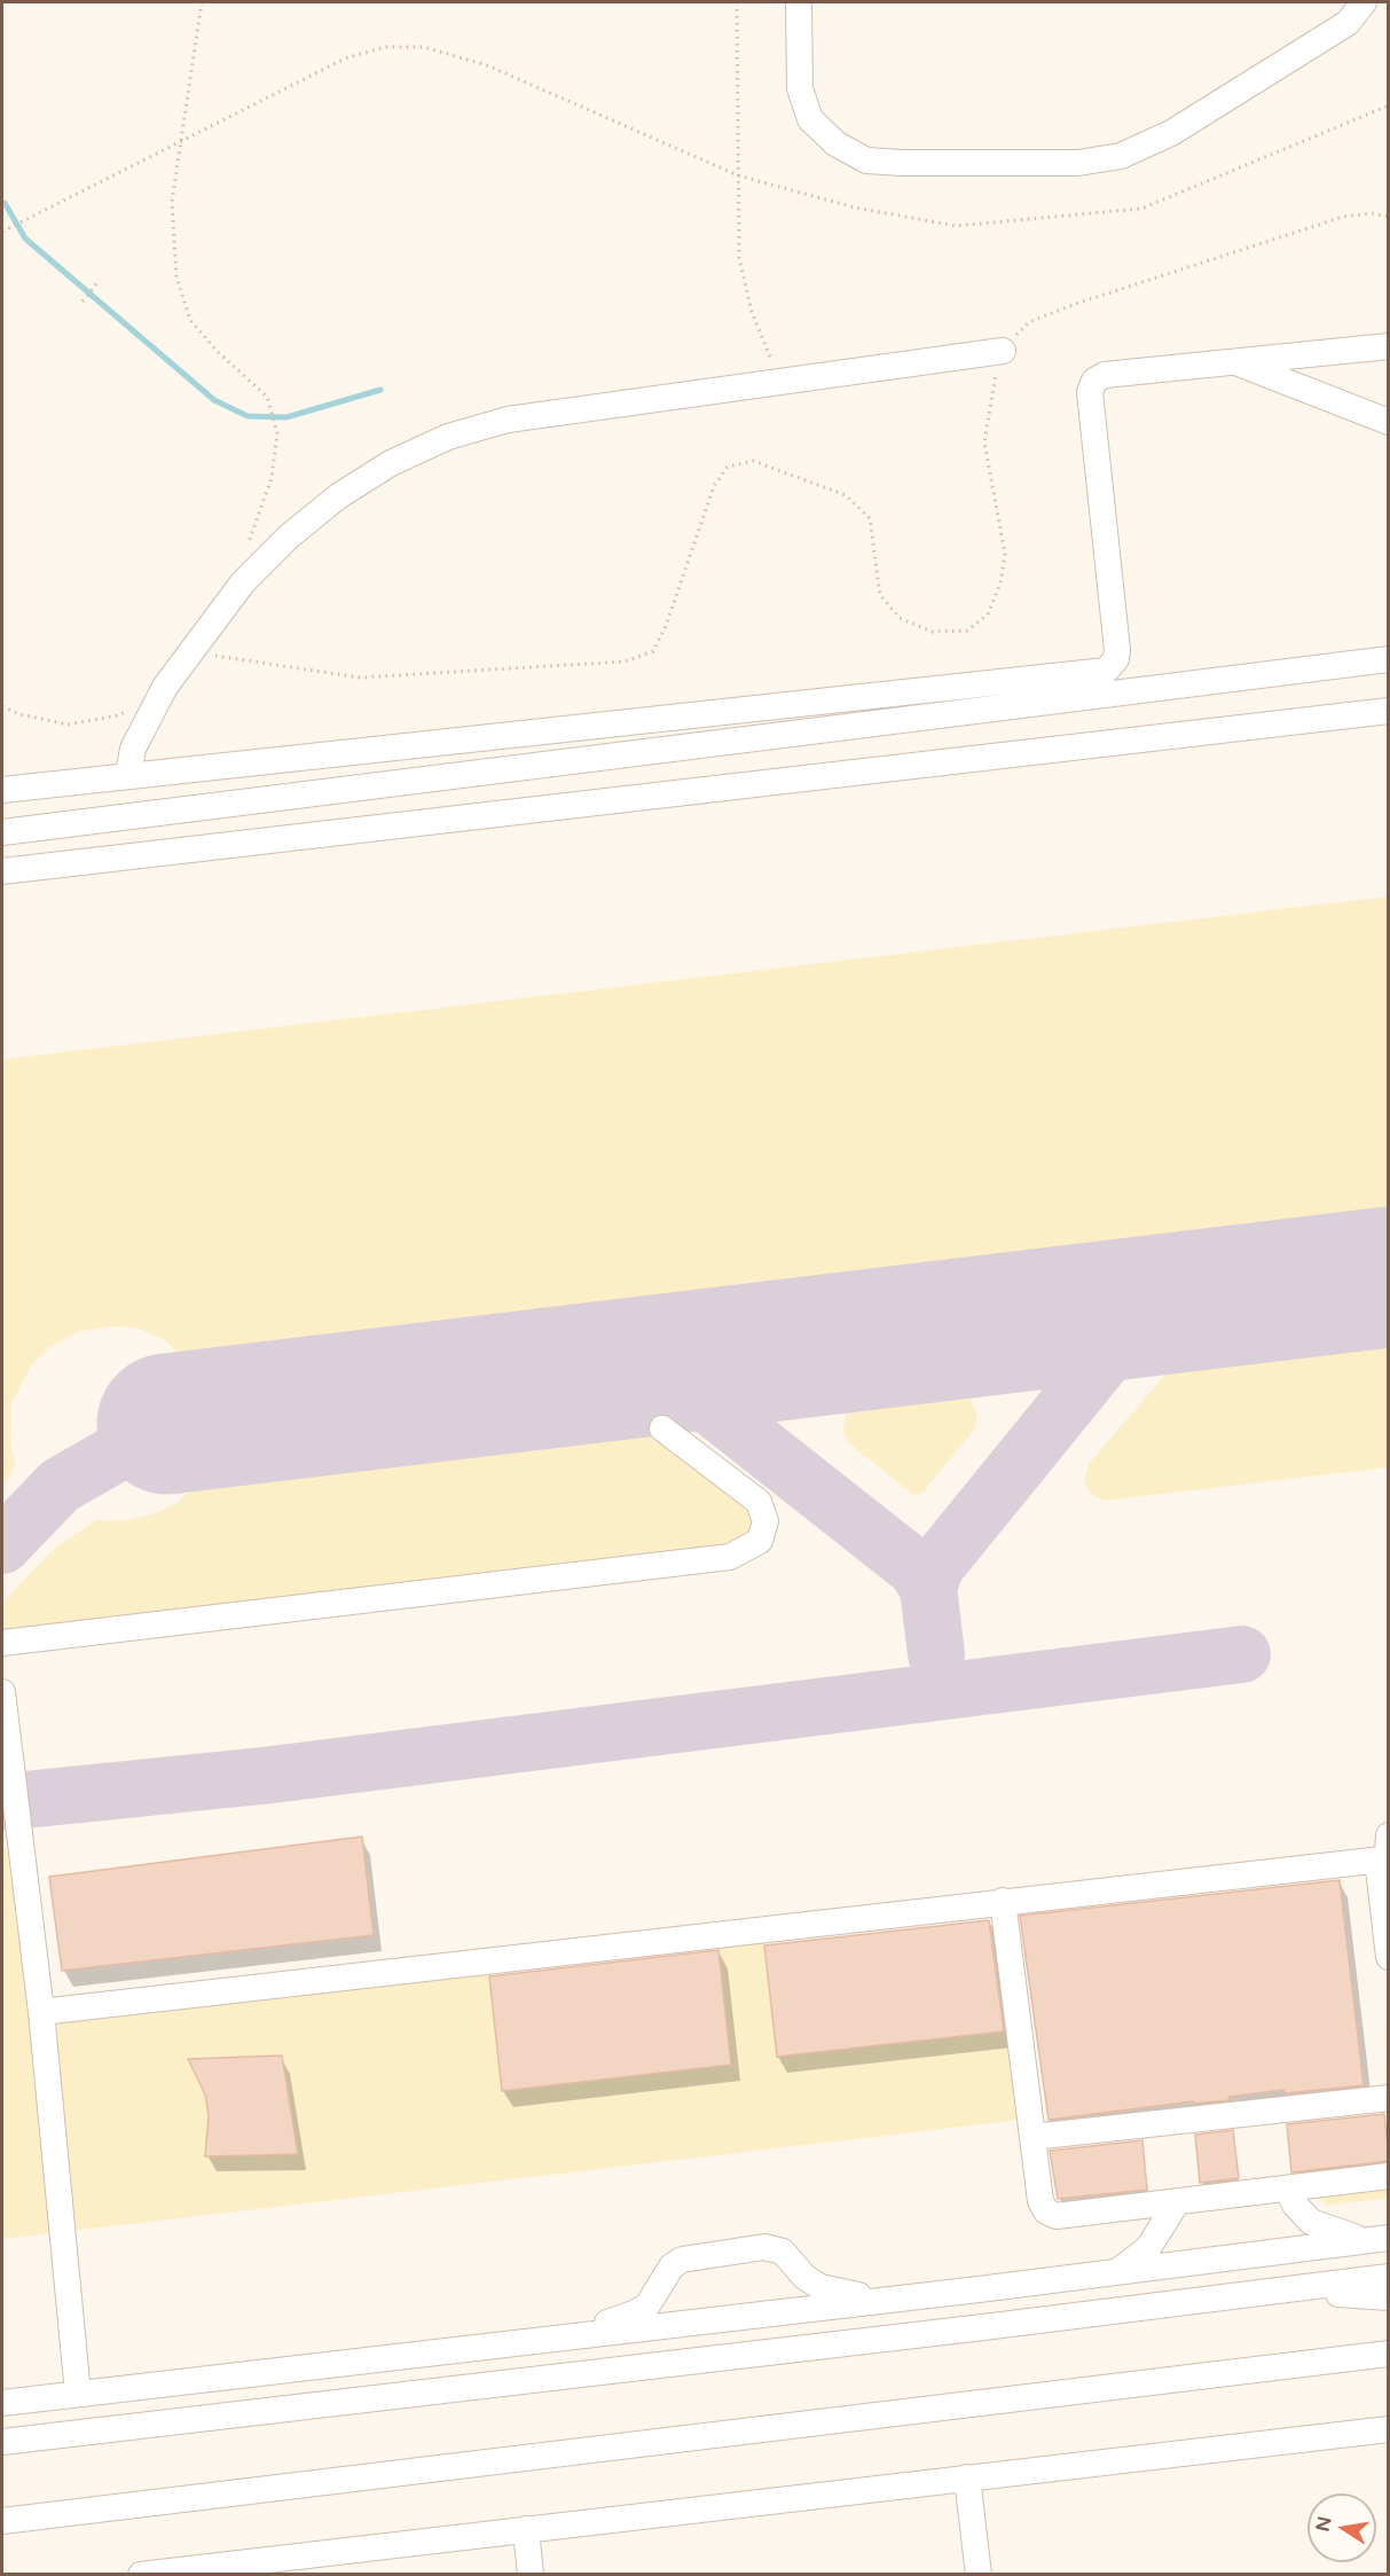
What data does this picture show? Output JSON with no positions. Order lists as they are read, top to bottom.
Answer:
{
  "north": "left"
}
